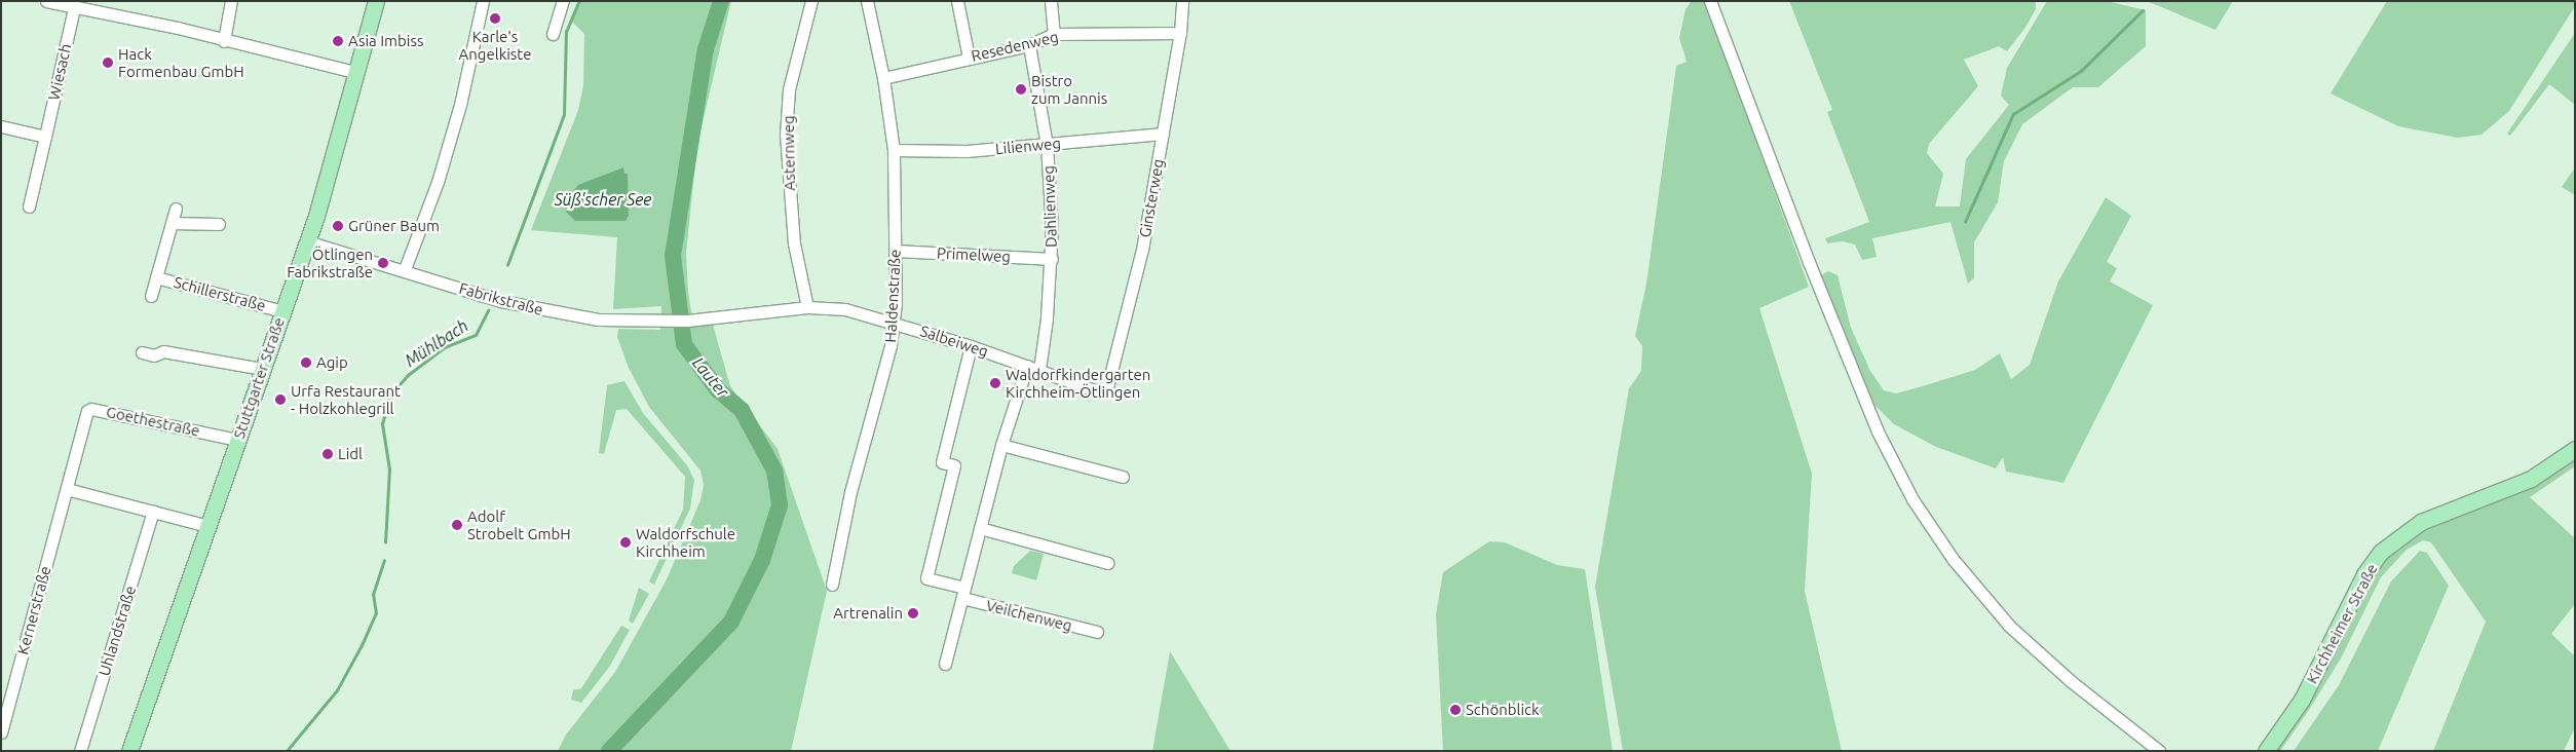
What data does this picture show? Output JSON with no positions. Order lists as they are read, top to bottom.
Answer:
{
  "streets": {
    "main road": ["Stuttgarter Straße", "Kirchheimer Straße"],
    "street": [
      "Resedenweg",
      "Wiesach",
      "Lilienweg",
      "Asternweg",
      "Ginsterweg",
      "Dahlienweg",
      "Primelweg",
      "Schillerstraße",
      "Haldenstraße",
      "Fabrikstraße",
      "Salbeiweg",
      "Goethestraße",
      "Kernerstraße",
      "Veilchenweg",
      "Uhlandstraße"
    ]
  },
  "crossings": [
    ["Resedenweg", "Ginsterweg"],
    ["Resedenweg", "Dahlienweg"],
    ["Resedenweg", "Haldenstraße"],
    ["Lilienweg", "Ginsterweg"],
    ["Lilienweg", "Dahlienweg"],
    ["Lilienweg", "Haldenstraße"],
    ["Asternweg", "Fabrikstraße"],
    ["Ginsterweg", "Salbeiweg"],
    ["Dahlienweg", "Primelweg"],
    ["Dahlienweg", "Salbeiweg"],
    ["Primelweg", "Haldenstraße"],
    ["Schillerstraße", "Stuttgarter Straße"],
    ["Haldenstraße", "Salbeiweg"],
    ["Fabrikstraße", "Stuttgarter Straße"],
    ["Salbeiweg", "Veilchenweg"],
    ["Stuttgarter Straße", "Goethestraße"],
    ["Goethestraße", "Kernerstraße"]
  ],
  "water": ["Süß'scher See", "Mühlbach", "Lauter"],
  "places": [
    "Karle's Angelkiste",
    "Asia Imbiss",
    "Hack Formenbau GmbH",
    "Bistro zum Jannis",
    "Grüner Baum",
    "Ötlingen Fabrikstraße",
    "Agip",
    "Waldorfkindergarten Kirchheim-Ötlingen",
    "Urfa Restaurant - Holzkohlegrill",
    "Lidl",
    "Adolf Strobelt GmbH",
    "Waldorfschule Kirchheim",
    "Artrenalin",
    "Schönblick"
  ]
}
